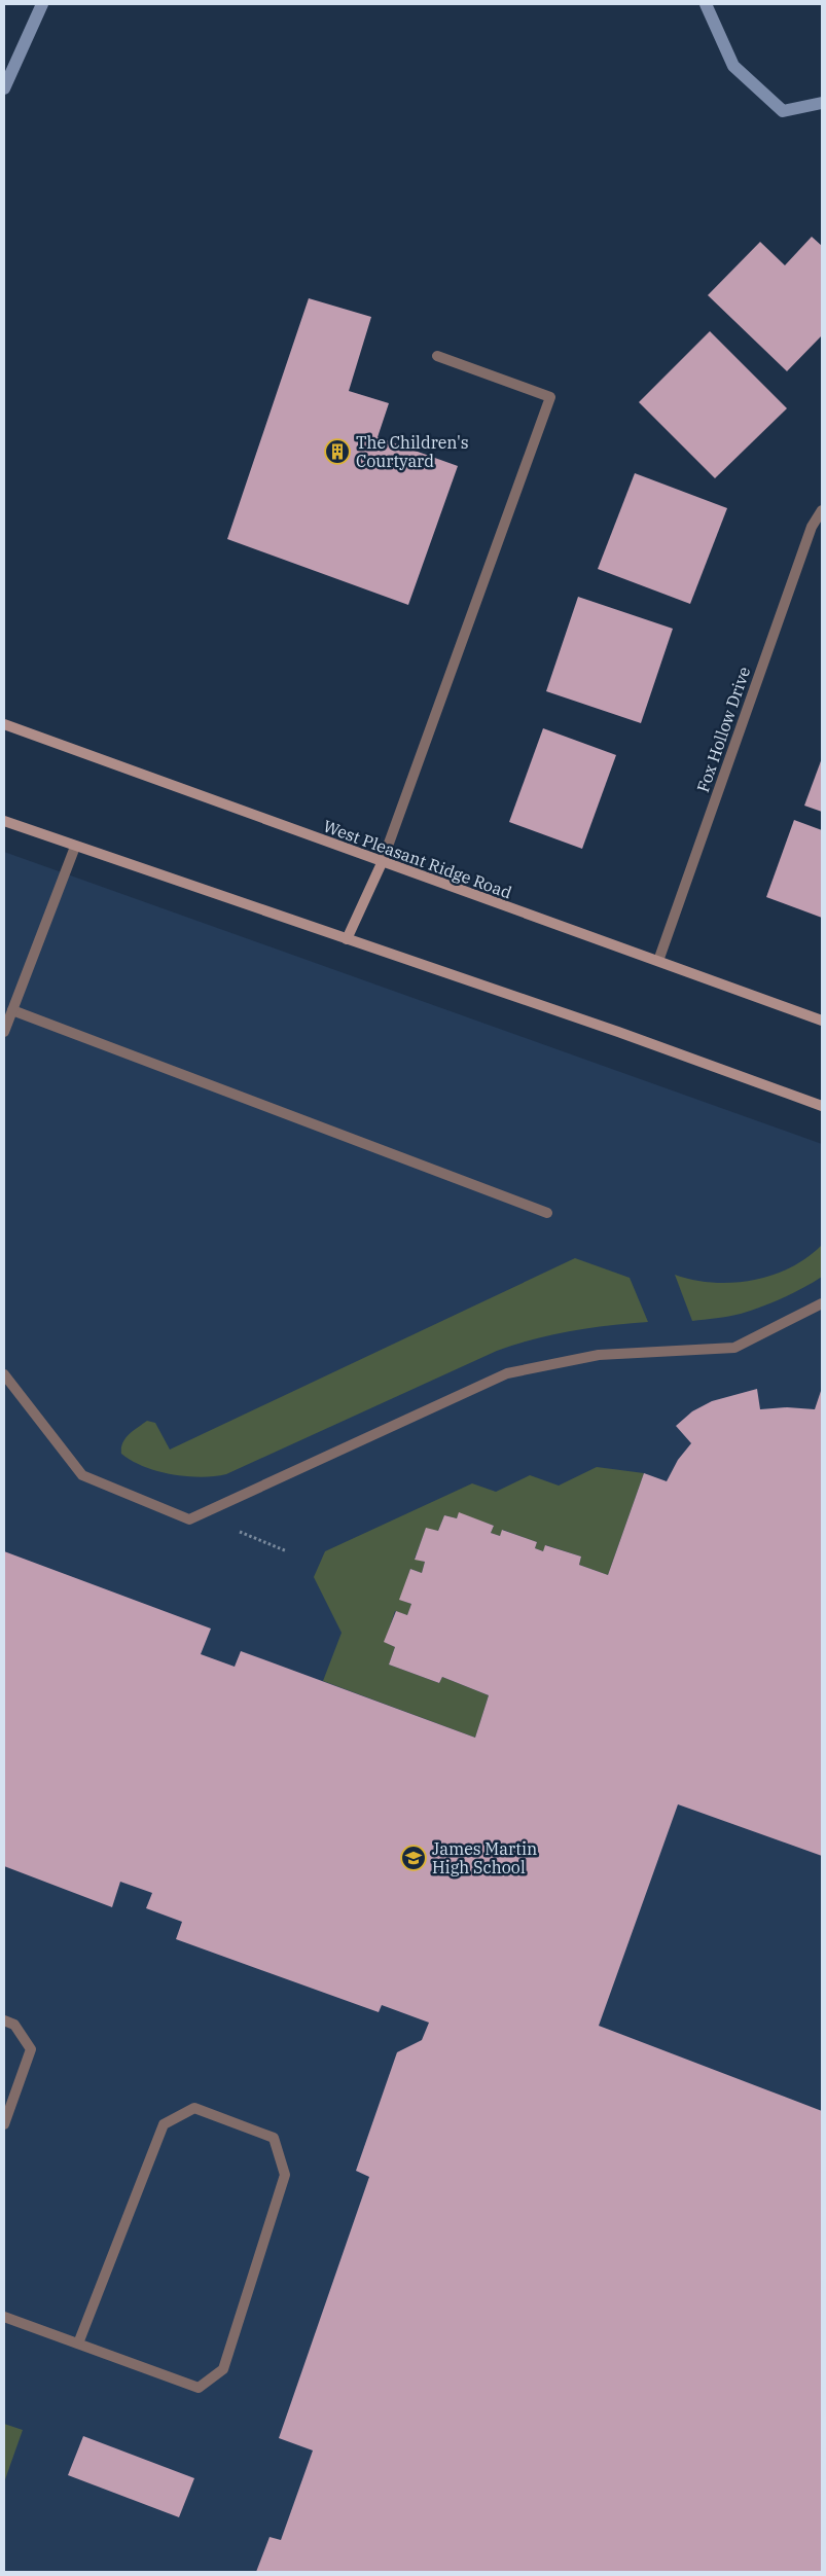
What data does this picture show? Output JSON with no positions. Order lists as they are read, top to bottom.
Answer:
{
  "streets": {
    "main road": ["West Pleasant Ridge Road"],
    "street": ["Fox Hollow Drive"]
  },
  "crossings": [
    ["Fox Hollow Drive", "West Pleasant Ridge Road"]
  ],
  "places": {
    "building": ["The Children's Courtyard"],
    "school or university": ["James Martin High School"]
  }
}
